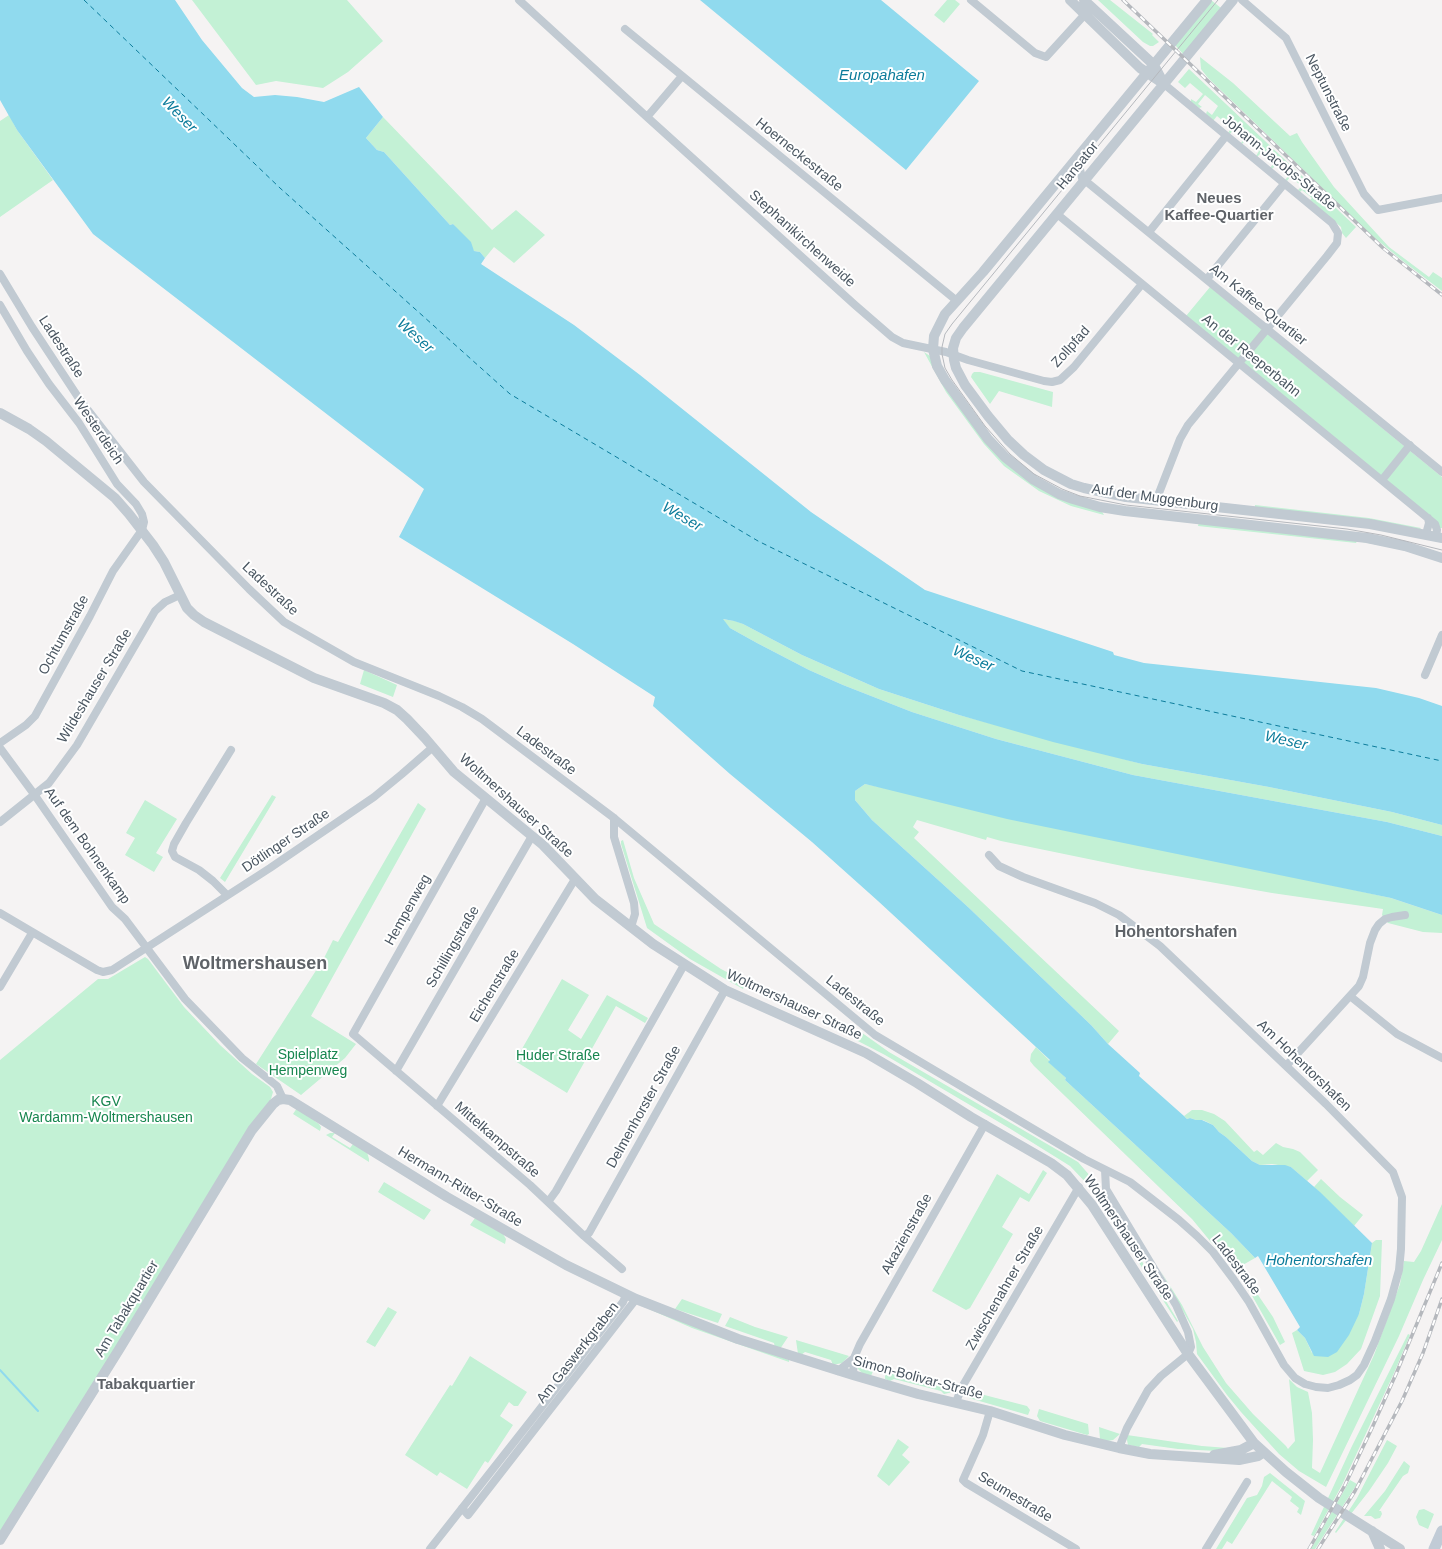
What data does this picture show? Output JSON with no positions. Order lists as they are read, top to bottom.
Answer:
{
  "streets": {
    "street": [
      "Neptunstraße",
      "Hoerneckestraße",
      "Johann-Jacobs-Straße",
      "Hansator",
      "Stephanikirchenweide",
      "Am Kaffee-Quartier",
      "Ladestraße",
      "Zollpfad",
      "An der Reeperbahn",
      "Westerdeich",
      "Auf der Muggenburg",
      "Ochtumstraße",
      "Wildeshauser Straße",
      "Woltmershauser Straße",
      "Dötlinger Straße",
      "Auf dem Bohnenkamp",
      "Hempenweg",
      "Schillingstraße",
      "Eichenstraße",
      "Am Hohentorshafen",
      "Delmenhorster Straße",
      "Mittelkampstraße",
      "Hermann-Ritter-Straße",
      "Akazienstraße",
      "Zwischenahner Straße",
      "Am Tabakquartier",
      "Am Gaswerkgraben",
      "Simon-Bolivar-Straße",
      "Seumestraße"
    ]
  },
  "crossings": [
    ["Hoerneckestraße", "Hansator"],
    ["Johann-Jacobs-Straße", "Hansator"],
    ["Johann-Jacobs-Straße", "Am Kaffee-Quartier"],
    ["Johann-Jacobs-Straße", "An der Reeperbahn"],
    ["Johann-Jacobs-Straße", "Auf der Muggenburg"],
    ["Hansator", "Stephanikirchenweide"],
    ["Hansator", "Am Kaffee-Quartier"],
    ["Hansator", "Zollpfad"],
    ["Hansator", "An der Reeperbahn"],
    ["Hansator", "Auf der Muggenburg"],
    ["Stephanikirchenweide", "Zollpfad"],
    ["Stephanikirchenweide", "Auf der Muggenburg"],
    ["Ladestraße", "Am Hohentorshafen"],
    ["Zollpfad", "An der Reeperbahn"],
    ["Zollpfad", "Auf der Muggenburg"],
    ["An der Reeperbahn", "Auf der Muggenburg"],
    ["Westerdeich", "Ochtumstraße"],
    ["Westerdeich", "Woltmershauser Straße"],
    ["Ochtumstraße", "Woltmershauser Straße"],
    ["Wildeshauser Straße", "Woltmershauser Straße"],
    ["Wildeshauser Straße", "Auf dem Bohnenkamp"],
    ["Woltmershauser Straße", "Dötlinger Straße"],
    ["Woltmershauser Straße", "Hempenweg"],
    ["Woltmershauser Straße", "Schillingstraße"],
    ["Woltmershauser Straße", "Eichenstraße"],
    ["Woltmershauser Straße", "Delmenhorster Straße"],
    ["Woltmershauser Straße", "Akazienstraße"],
    ["Woltmershauser Straße", "Zwischenahner Straße"],
    ["Woltmershauser Straße", "Simon-Bolivar-Straße"],
    ["Dötlinger Straße", "Auf dem Bohnenkamp"],
    ["Auf dem Bohnenkamp", "Hermann-Ritter-Straße"],
    ["Auf dem Bohnenkamp", "Am Tabakquartier"],
    ["Hempenweg", "Mittelkampstraße"],
    ["Schillingstraße", "Mittelkampstraße"],
    ["Eichenstraße", "Mittelkampstraße"],
    ["Delmenhorster Straße", "Mittelkampstraße"],
    ["Hermann-Ritter-Straße", "Am Tabakquartier"],
    ["Hermann-Ritter-Straße", "Am Gaswerkgraben"],
    ["Hermann-Ritter-Straße", "Simon-Bolivar-Straße"],
    ["Akazienstraße", "Simon-Bolivar-Straße"],
    ["Zwischenahner Straße", "Simon-Bolivar-Straße"],
    ["Am Gaswerkgraben", "Simon-Bolivar-Straße"],
    ["Simon-Bolivar-Straße", "Seumestraße"]
  ],
  "districts": [
    "Neues Kaffee-Quartier",
    "Hohentorshafen",
    "Woltmershausen",
    "Tabakquartier"
  ],
  "water": ["Europahafen", "Weser", "Hohentorshafen"],
  "parks": ["Spielplatz Hempenweg", "Huder Straße", "KGV Wardamm-Woltmershausen"]
}
